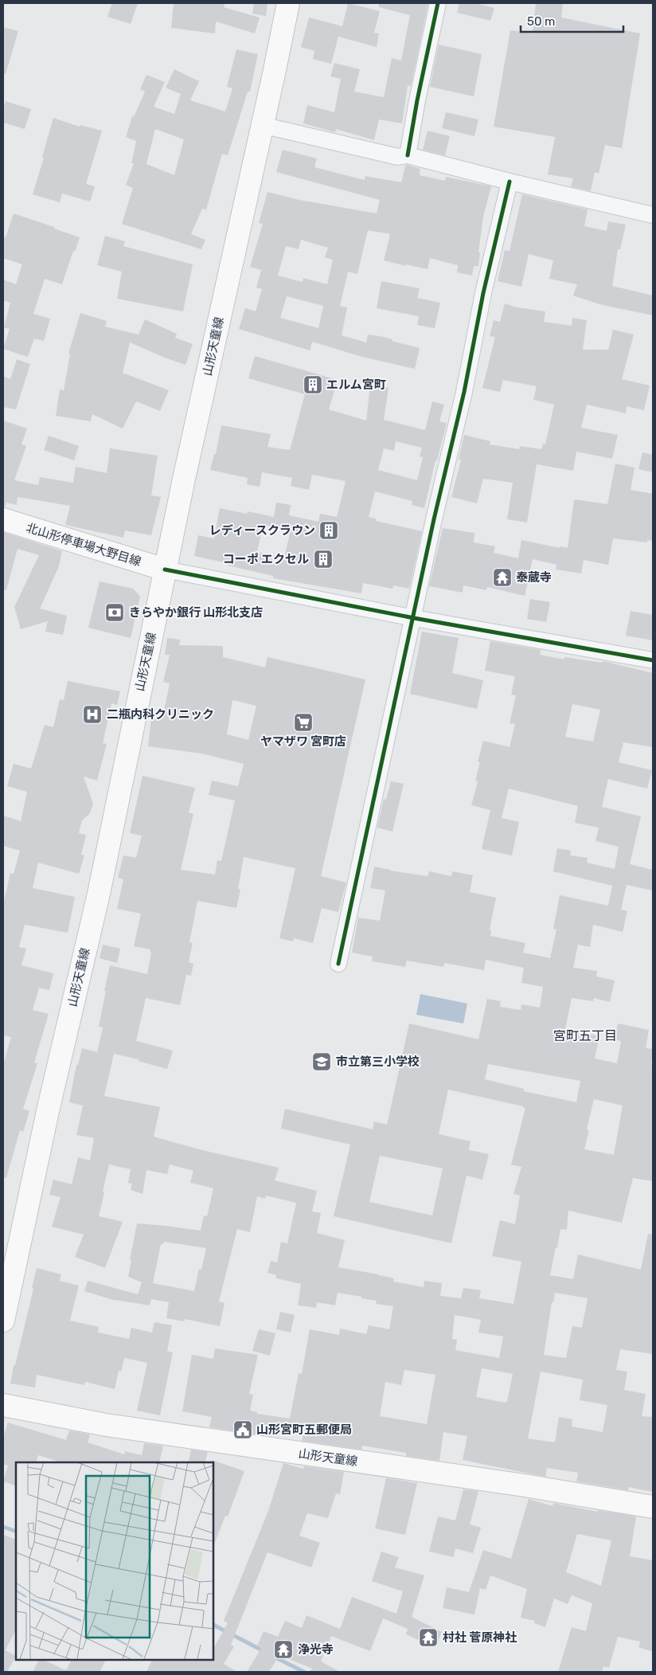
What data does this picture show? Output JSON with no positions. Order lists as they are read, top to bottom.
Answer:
{
  "streets": {
    "main road": ["山形天童線", "北山形停車場大野目線"]
  },
  "crossings": [
    ["山形天童線", "北山形停車場大野目線"]
  ],
  "districts": ["宮町五丁目"],
  "places": {
    "building": ["エルム宮町", "レディースクラウン", "コーポ エクセル"],
    "temple": ["泰蔵寺", "村社 菅原神社", "浄光寺"],
    "bank": ["きらやか銀行 山形北支店"],
    "hospital": ["二瓶内科クリニック"],
    "supermarket": ["ヤマザワ 宮町店"],
    "school or university": ["市立第三小学校"],
    "public building": ["山形宮町五郵便局"]
  },
  "scale_bar": "50 m"
}
